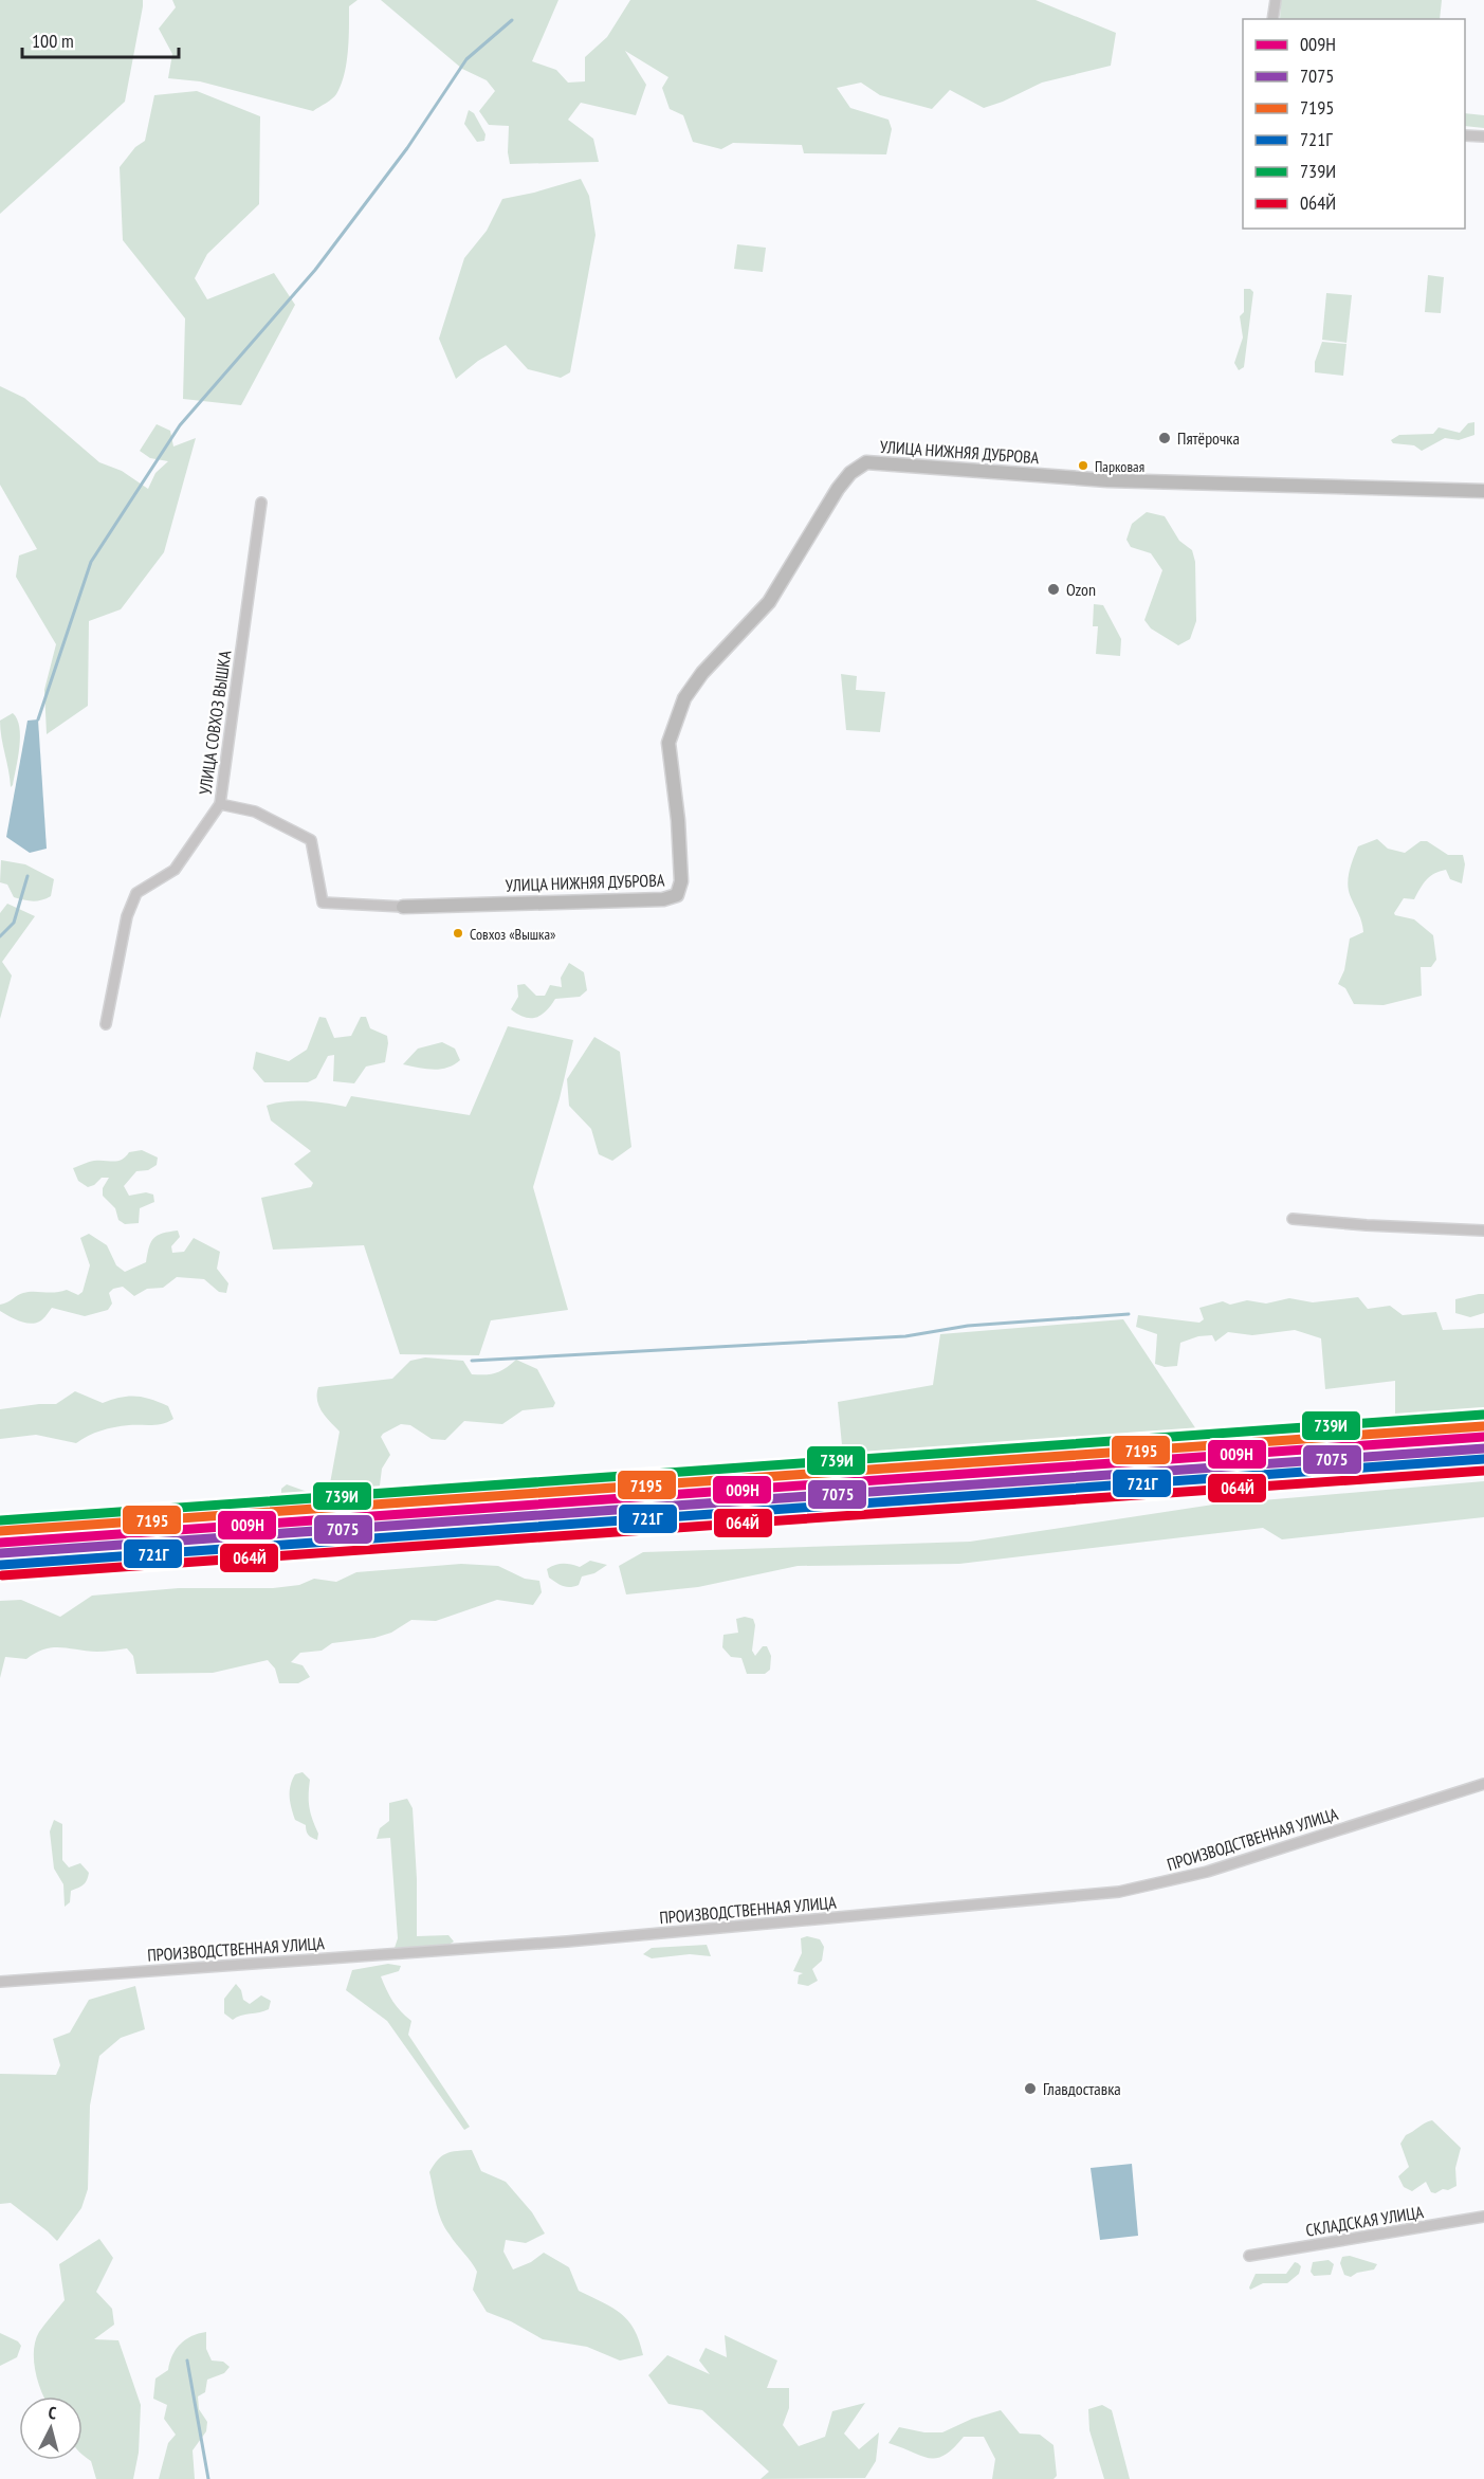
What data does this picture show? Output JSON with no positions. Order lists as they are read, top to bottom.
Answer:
{
  "streets": {
    "street": [
      "УЛИЦА НИЖНЯЯ ДУБРОВА",
      "УЛИЦА СОВХОЗ ВЫШКА",
      "ПРОИЗВОДСТВЕННАЯ УЛИЦА",
      "СКЛАДСКАЯ УЛИЦА"
    ]
  },
  "places": [
    "Пятёрочка",
    "Парковая",
    "Ozon",
    "Совхоз «Вышка»",
    "Главдоставка"
  ],
  "lines": [
    "transit line 739И",
    "transit line 7195",
    "transit line 009Н",
    "transit line 7075",
    "transit line 721Г",
    "transit line 064Й"
  ],
  "legend": [
    "009Н",
    "7075",
    "7195",
    "721Г",
    "739И",
    "064Й"
  ],
  "scale_bar": "100 m",
  "north": "top"
}
